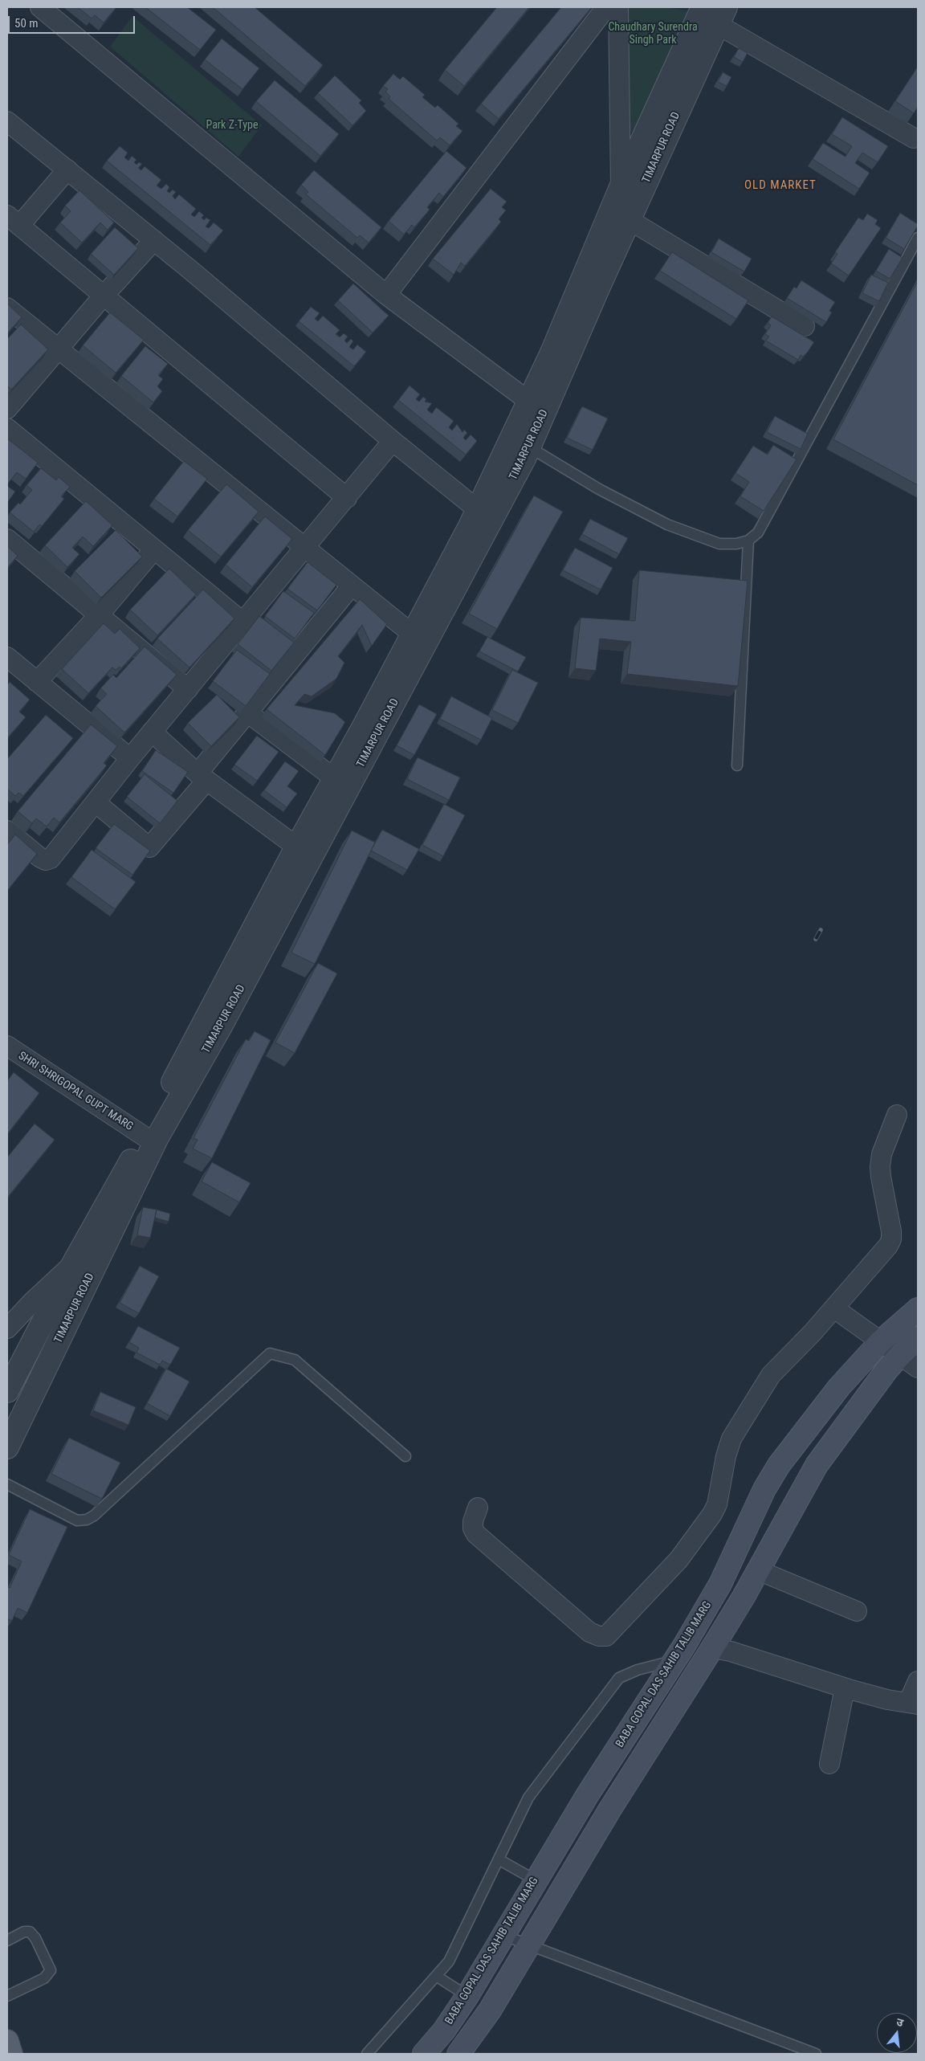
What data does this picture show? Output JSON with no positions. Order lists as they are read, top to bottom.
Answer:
{
  "streets": {
    "main road": ["BABA GOPAL DAS SAHIB TALIB MARG"],
    "street": ["TIMARPUR ROAD", "SHRI SHRIGOPAL GUPT MARG"]
  },
  "crossings": [
    ["TIMARPUR ROAD", "SHRI SHRIGOPAL GUPT MARG"]
  ],
  "districts": ["OLD MARKET"],
  "parks": ["Chaudhary Surendra Singh Park", "Park Z-Type"],
  "scale_bar": "50 m",
  "north": "top"
}
